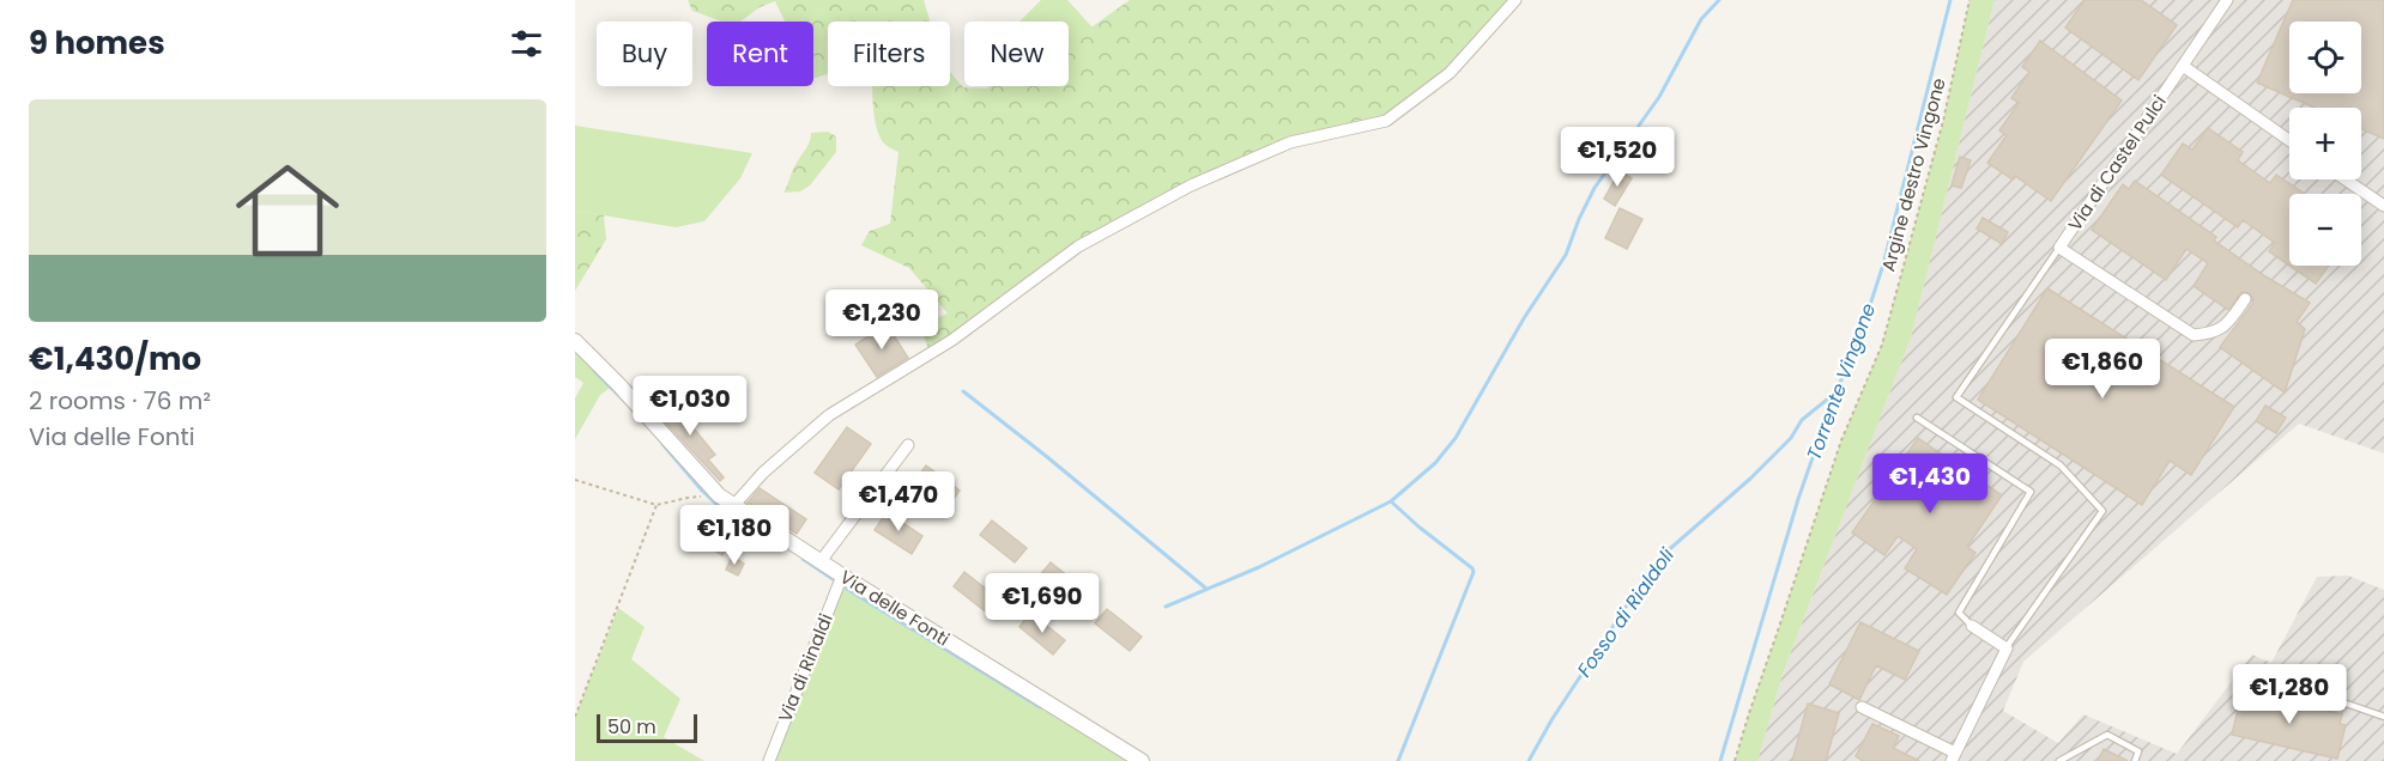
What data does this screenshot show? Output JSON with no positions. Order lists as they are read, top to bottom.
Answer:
{
  "streets": {
    "street": ["Via di Castel Pulci", "Via delle Fonti", "Via di Rinaldi"],
    "path": ["Argine destro Vingone"]
  },
  "crossings": [
    ["Via delle Fonti", "Via di Rinaldi"]
  ],
  "water": ["Torrente Vingone", "Fosso di Rialdoli"],
  "scale_bar": "50 m",
  "page": {
    "heading": "9 homes",
    "map_buttons": ["+", "−"],
    "chip": [
      "Buy",
      "Rent",
      "Filters",
      "New"
    ],
    "list": [
      {
        "name": "€1,430/mo",
        "note": "2 rooms · 76 m² · Via delle Fonti"
      }
    ],
    "price": [
      "€1,520",
      "€1,230",
      "€1,860",
      "€1,030",
      "€1,430",
      "€1,470",
      "€1,180",
      "€1,690",
      "€1,280"
    ],
    "scale": "50 m"
  }
}
